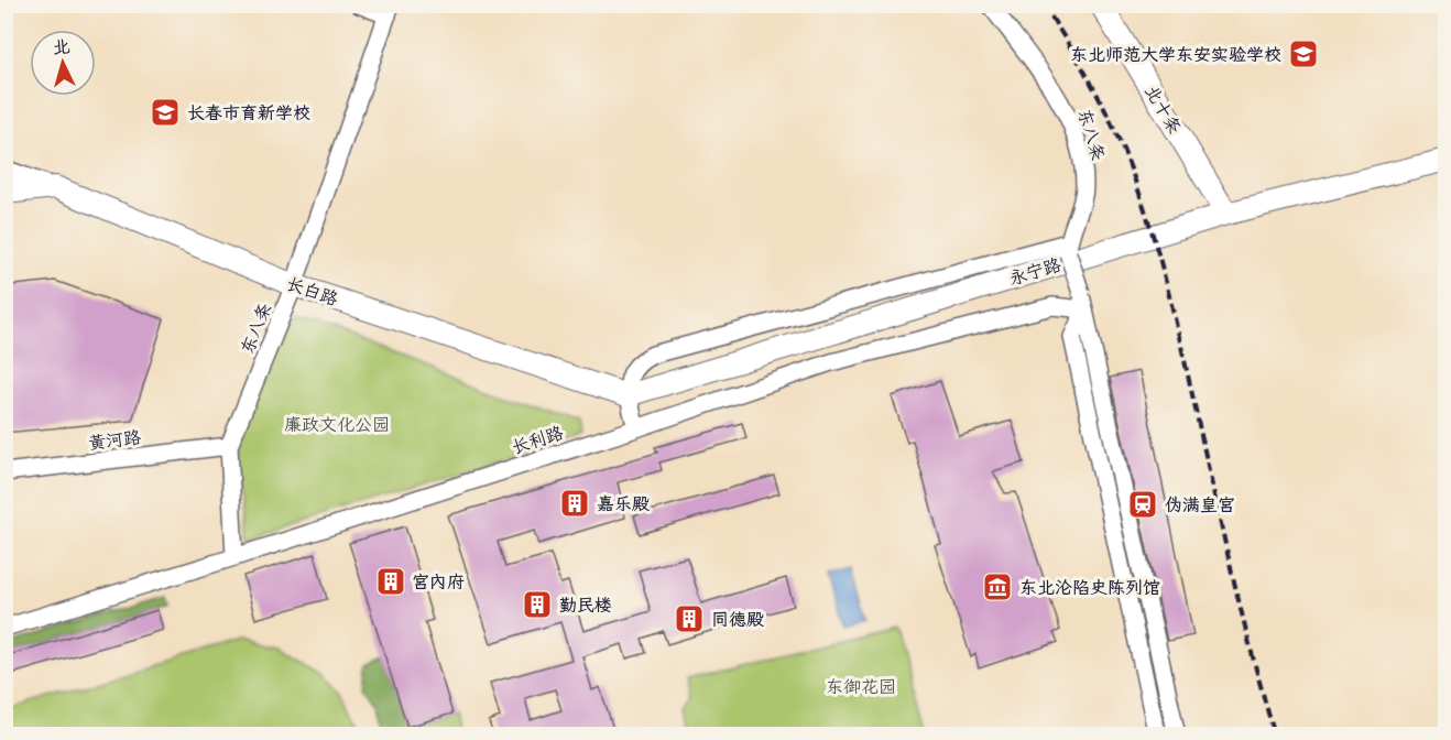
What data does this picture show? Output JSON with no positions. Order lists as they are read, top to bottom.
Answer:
{
  "streets": {
    "main road": ["北十条", "永宁路", "长白路"],
    "street": ["东八条", "黄河路", "长利路"]
  },
  "crossings": [
    ["北十条", "永宁路"],
    ["东八条", "长白路"],
    ["东八条", "黄河路"],
    ["东八条", "长利路"],
    ["永宁路", "长白路"]
  ],
  "parks": ["廉政文化公园", "东御花园"],
  "places": {
    "school or university": ["东北师范大学东安实验学校", "长春市育新学校"],
    "building": [
      "嘉乐殿",
      "宫内府",
      "勤民楼",
      "同德殿"
    ],
    "station": ["伪满皇宫"],
    "museum": ["东北沦陷史陈列馆"]
  },
  "north": "top"
}
